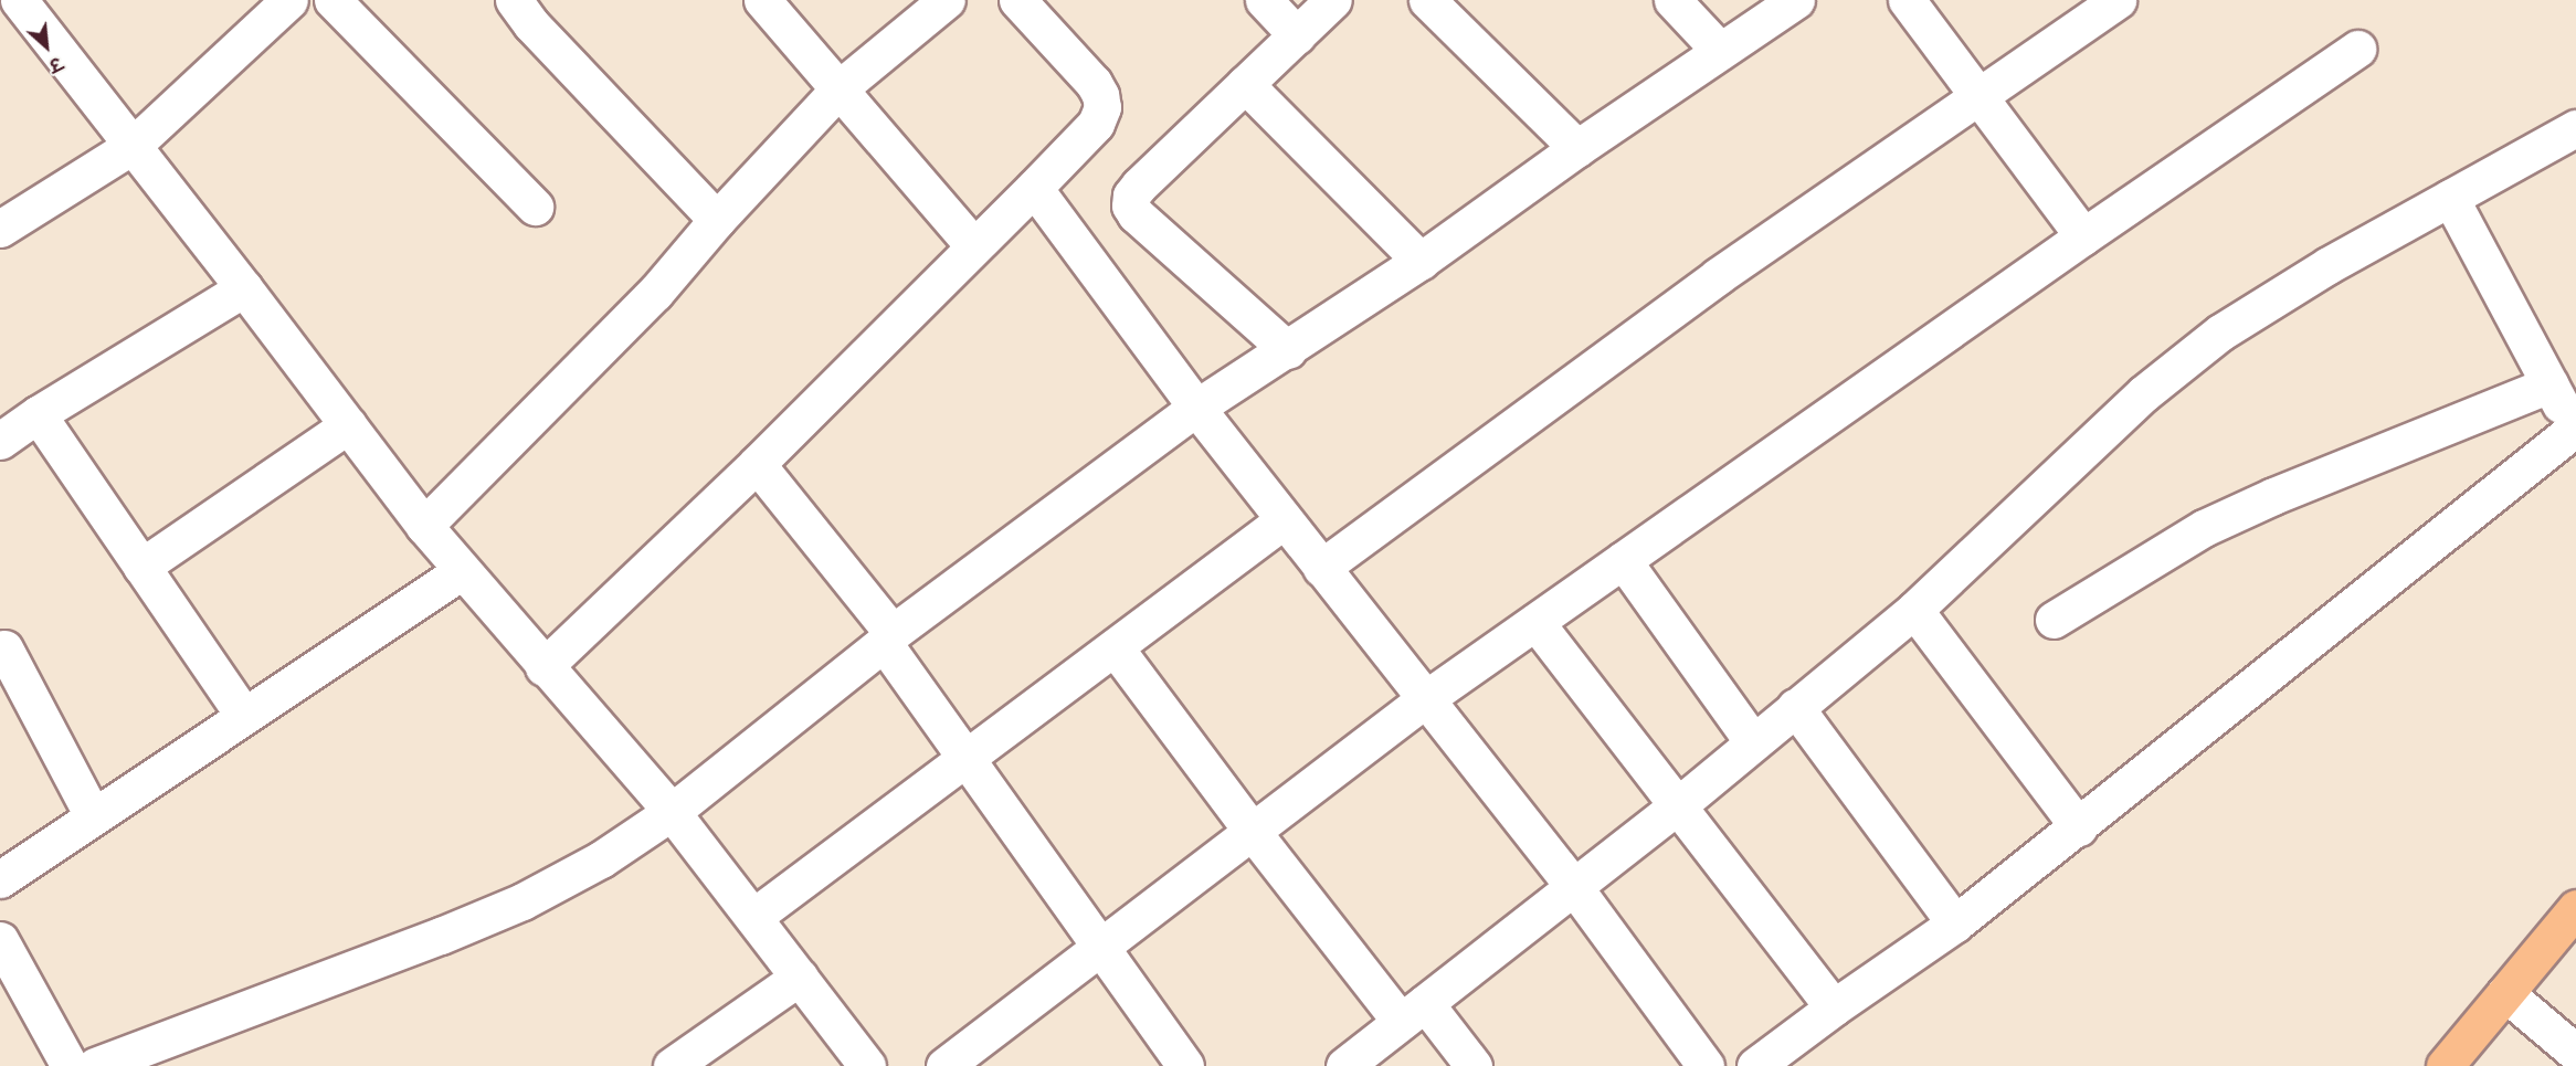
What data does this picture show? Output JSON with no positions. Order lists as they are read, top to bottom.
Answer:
{
  "north": "bottom right"
}
